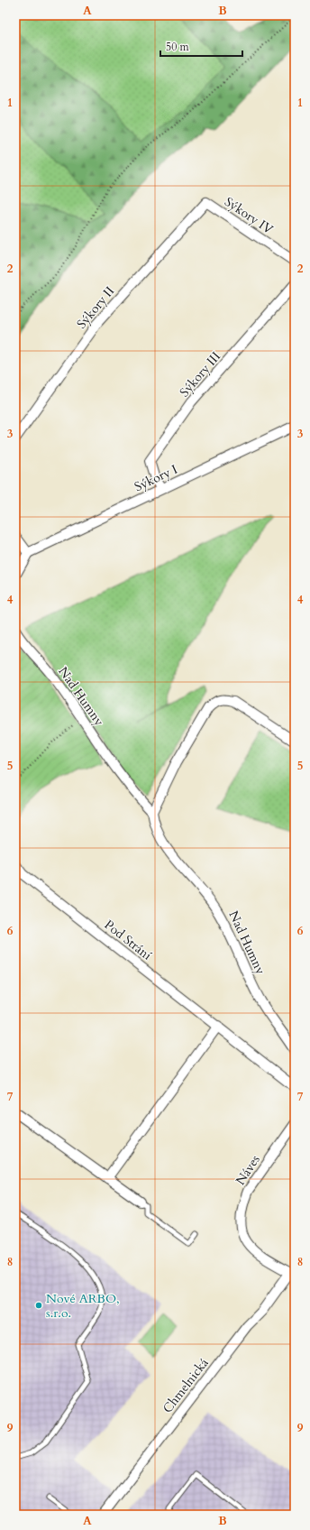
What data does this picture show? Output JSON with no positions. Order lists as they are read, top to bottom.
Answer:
{
  "streets": {
    "street": [
      "Sýkory IV",
      "Sýkory II",
      "Sýkory III",
      "Sýkory I",
      "Nad Humny",
      "Pod Strání",
      "Náves",
      "Chmelnická"
    ]
  },
  "crossings": [
    ["Sýkory IV", "Sýkory II"],
    ["Sýkory III", "Sýkory I"],
    ["Náves", "Chmelnická"]
  ],
  "places": ["Nové ARBO, s.r.o."],
  "scale_bar": "50 m",
  "grid": {
    "columns": ["A", "B"],
    "rows": [
      "1",
      "2",
      "3",
      "4",
      "5",
      "6",
      "7",
      "8",
      "9"
    ]
  }
}
